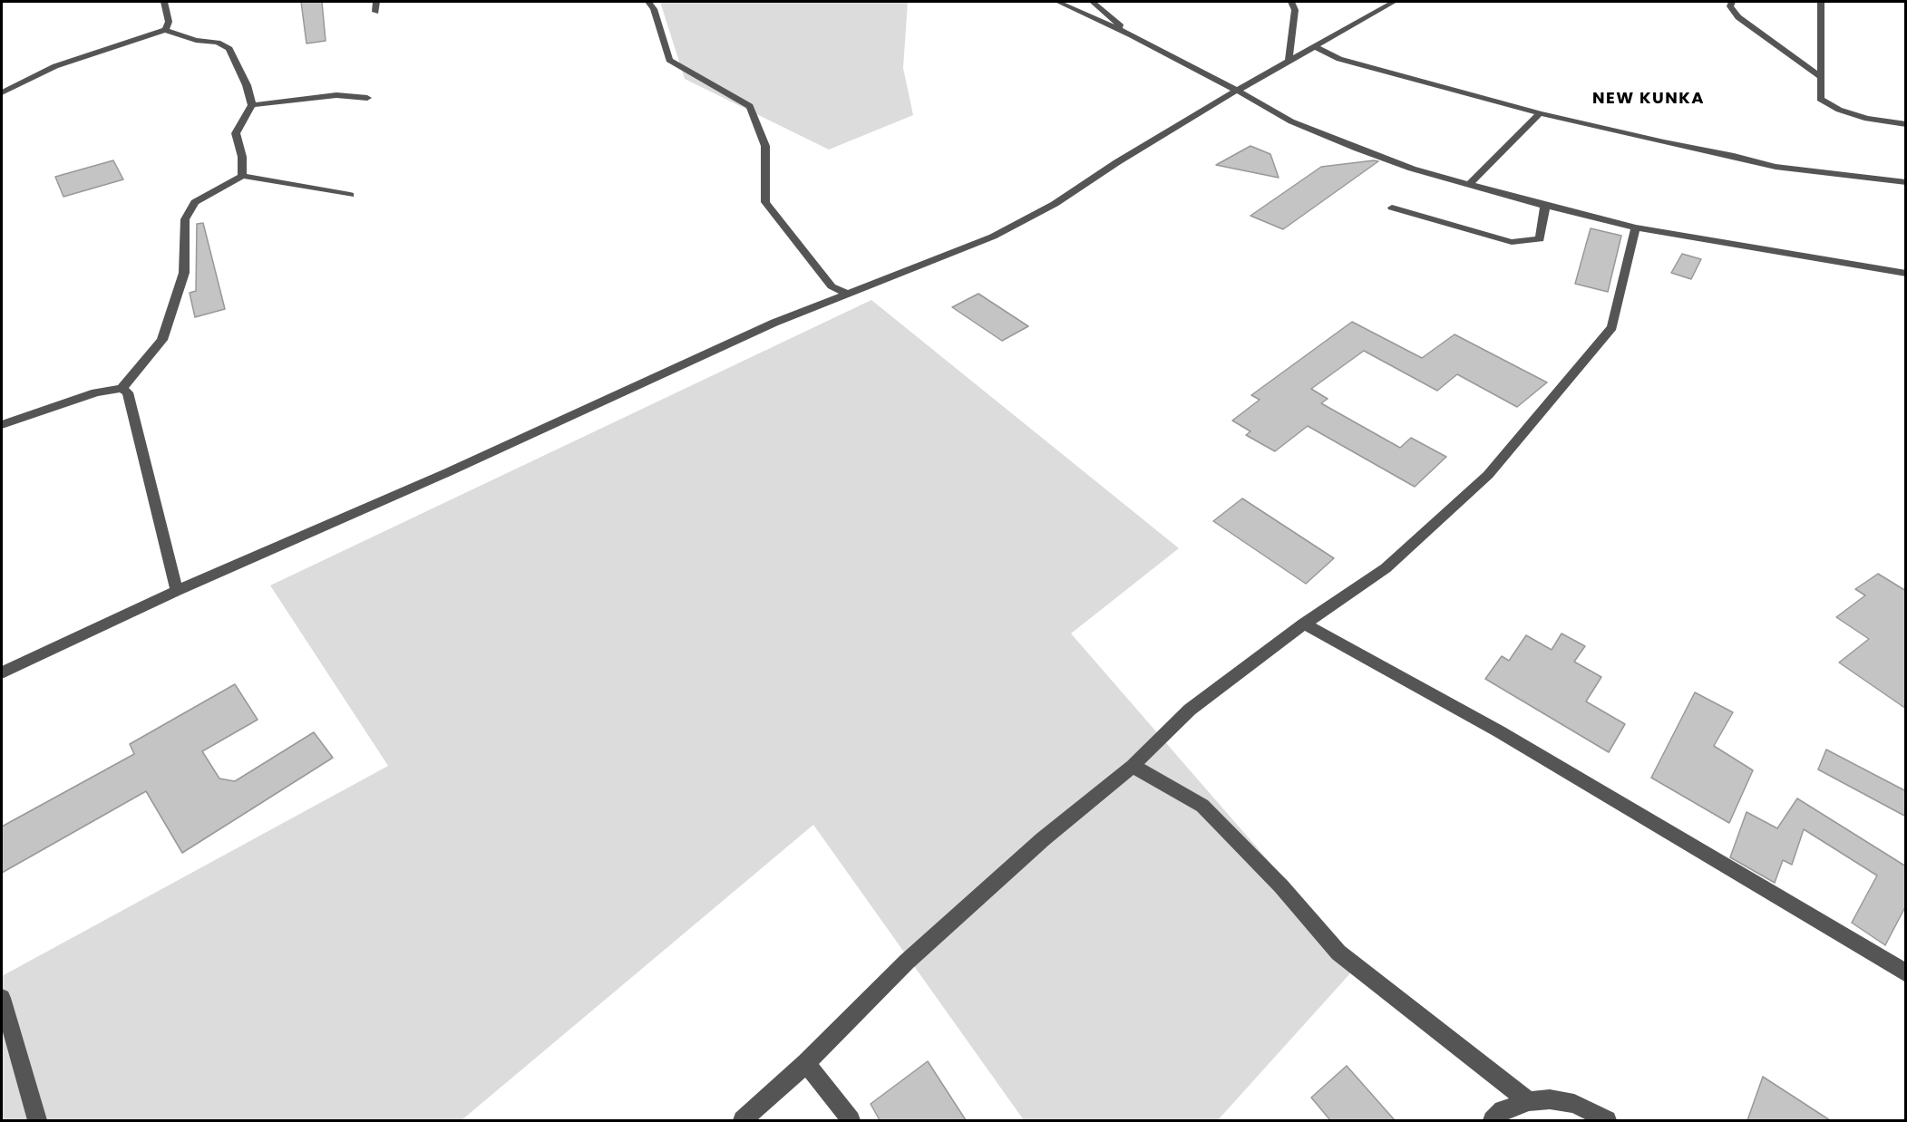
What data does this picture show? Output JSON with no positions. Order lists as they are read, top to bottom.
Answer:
{
  "districts": ["NEW KUNKA"]
}
